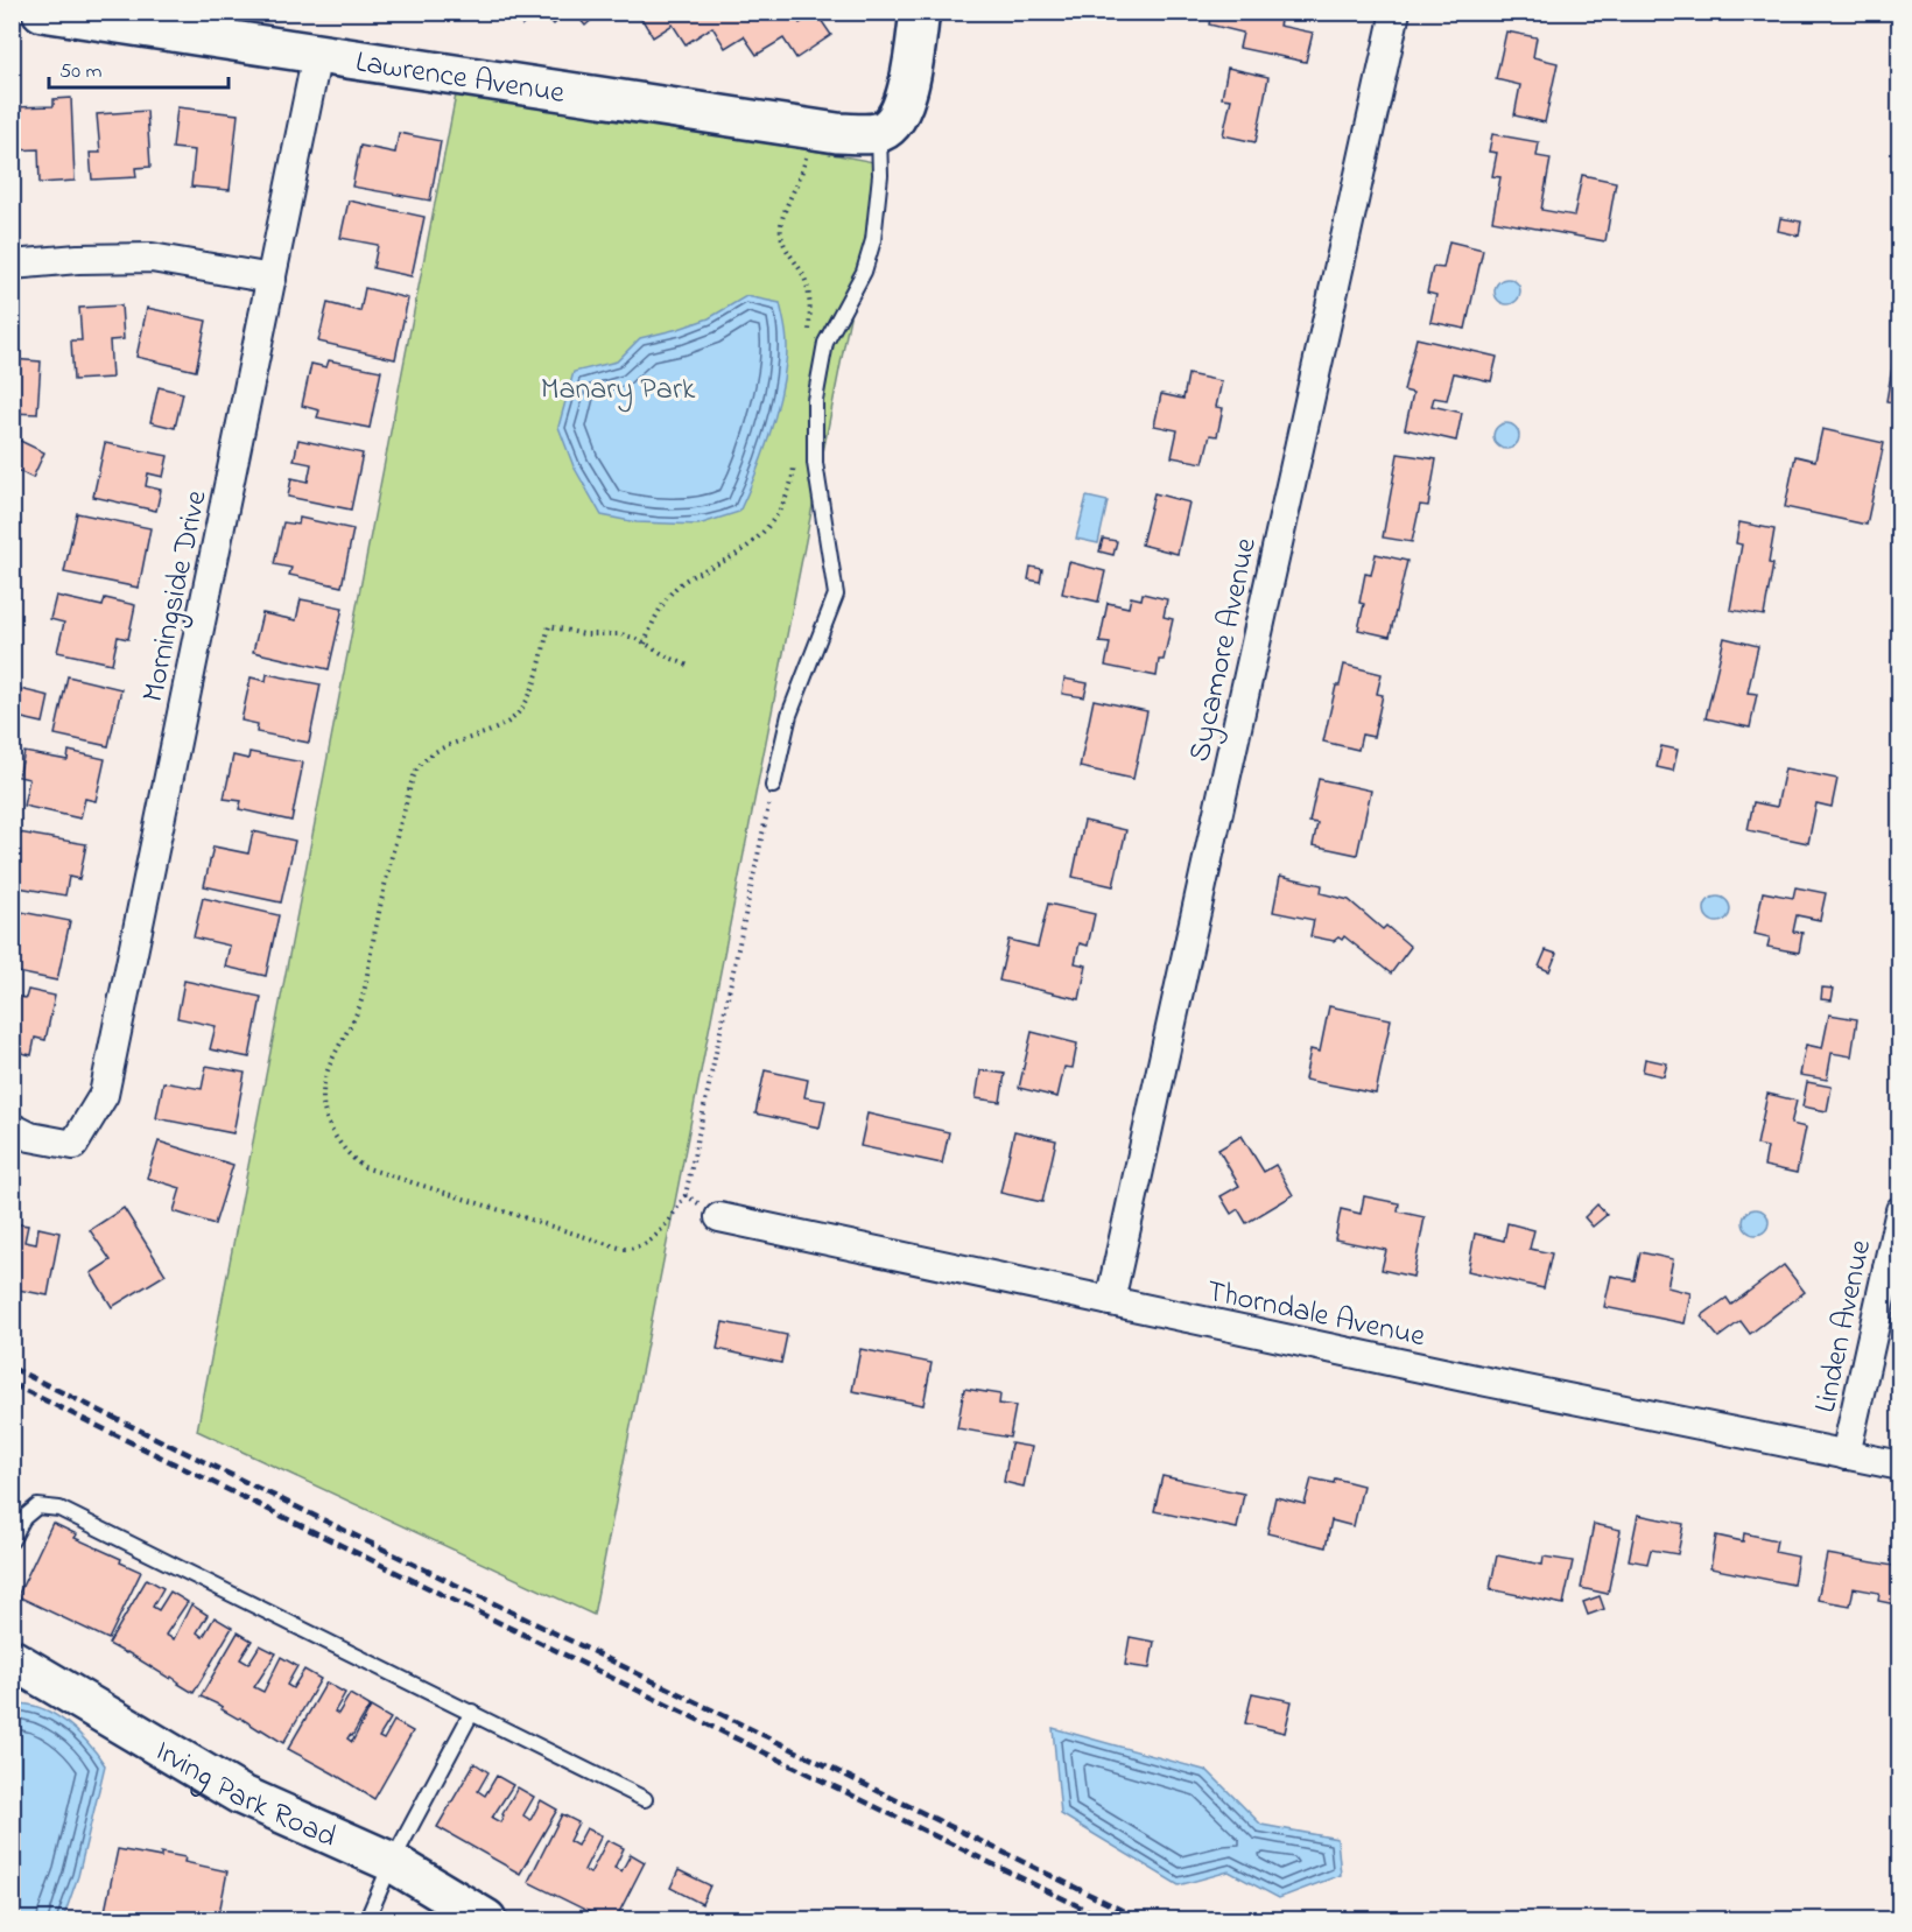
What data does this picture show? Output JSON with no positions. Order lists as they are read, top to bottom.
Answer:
{
  "streets": {
    "street": [
      "Lawrence Avenue",
      "Morningside Drive",
      "Sycamore Avenue",
      "Thorndale Avenue",
      "Linden Avenue",
      "Irving Park Road"
    ]
  },
  "crossings": [
    ["Lawrence Avenue", "Morningside Drive"],
    ["Sycamore Avenue", "Thorndale Avenue"],
    ["Thorndale Avenue", "Linden Avenue"]
  ],
  "parks": ["Manary Park"],
  "scale_bar": "50 m"
}
